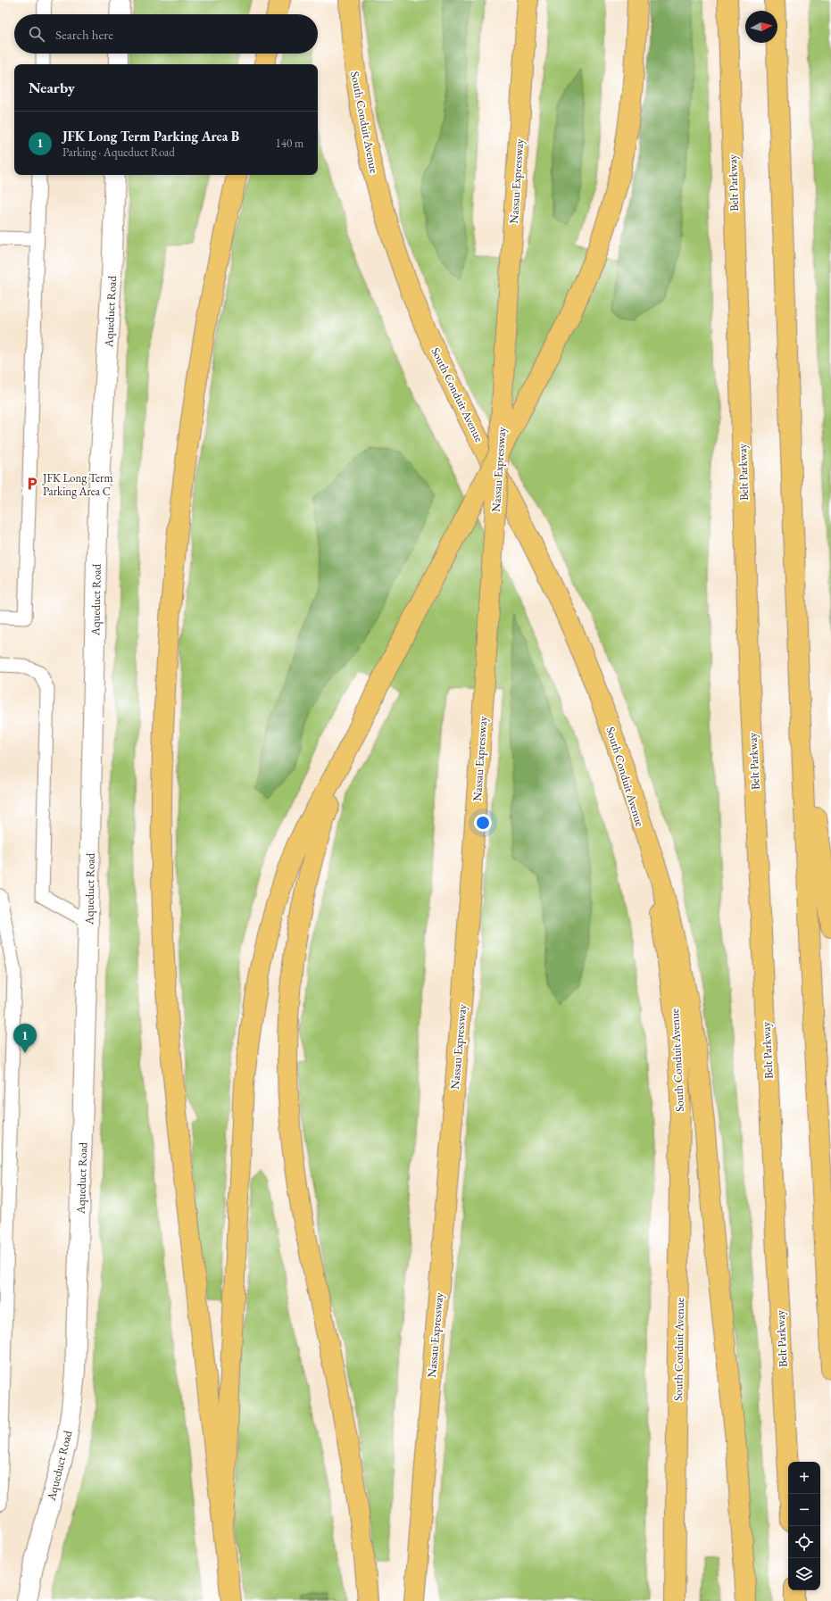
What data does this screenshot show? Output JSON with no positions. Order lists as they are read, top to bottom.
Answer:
{
  "streets": {
    "main road": ["South Conduit Avenue", "Nassau Expressway", "Belt Parkway"],
    "street": ["Aqueduct Road"]
  },
  "places": {
    "parking": ["JFK Long Term Parking Area C"]
  },
  "north": "right",
  "page": {
    "search": "Search here",
    "heading": "Nearby",
    "list": [
      {
        "mark": "1",
        "name": "JFK Long Term Parking Area B",
        "note": "Parking · Aqueduct Road",
        "value": "140 m"
      }
    ],
    "pins": "1",
    "map_buttons": ["+", "−"]
  }
}
